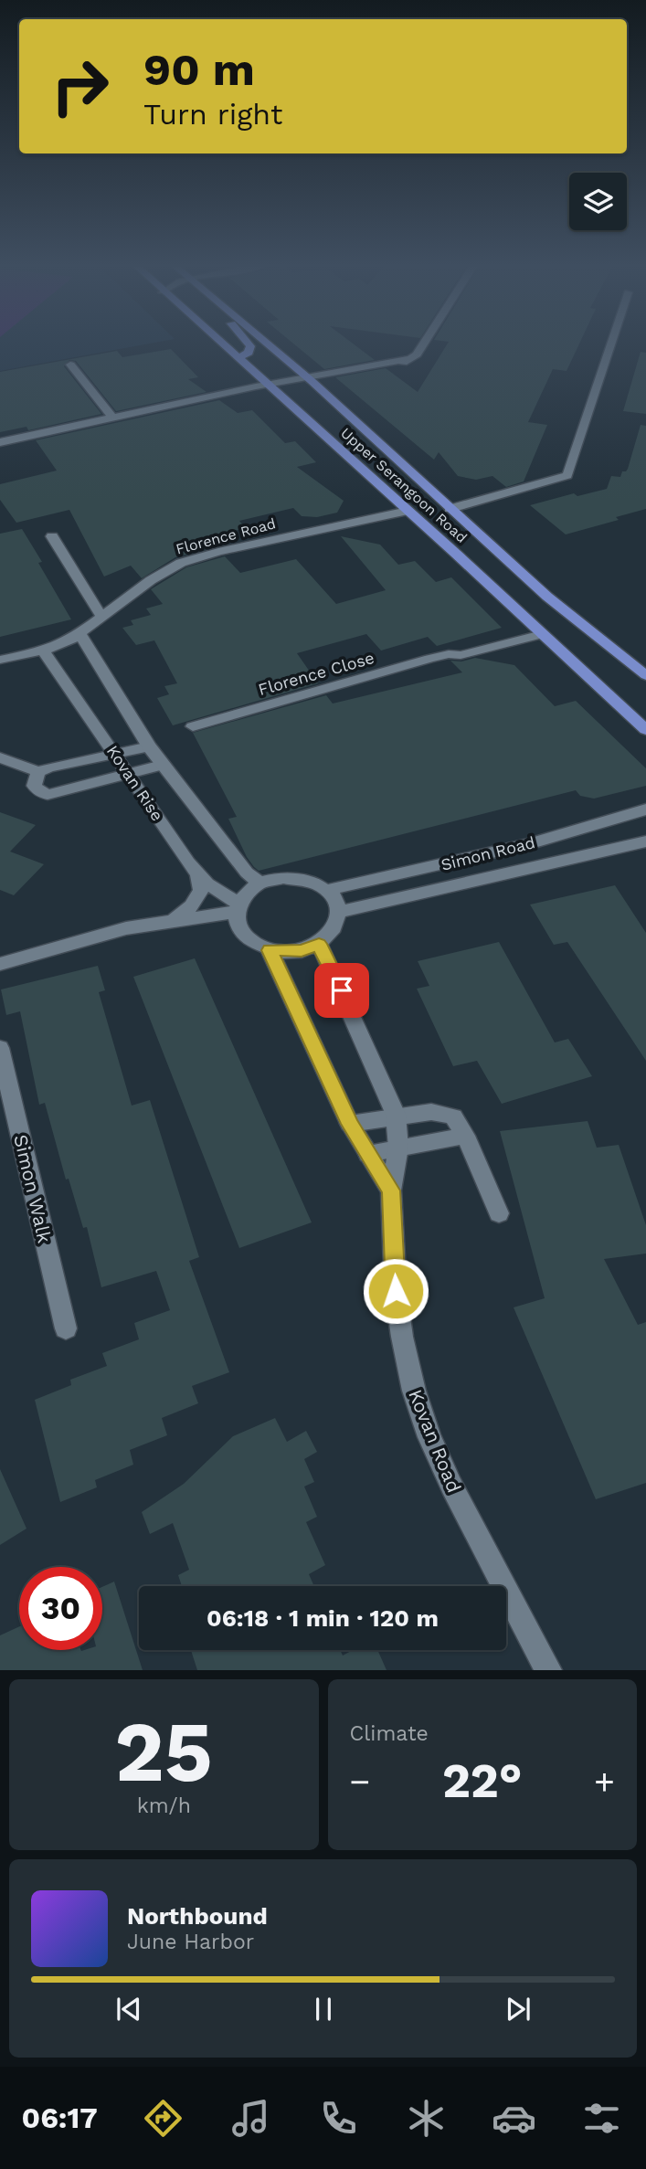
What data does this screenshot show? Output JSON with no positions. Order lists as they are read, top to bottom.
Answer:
{
  "streets": {
    "main road": ["Upper Serangoon Road"],
    "street": [
      "Florence Road",
      "Florence Close",
      "Kovan Rise",
      "Simon Road",
      "Simon Walk",
      "Kovan Road"
    ]
  },
  "crossings": [
    ["Upper Serangoon Road", "Florence Road"],
    ["Upper Serangoon Road", "Florence Close"],
    ["Florence Road", "Kovan Rise"],
    ["Kovan Rise", "Simon Road"],
    ["Kovan Rise", "Kovan Road"],
    ["Simon Road", "Kovan Road"]
  ],
  "page": {
    "turn": ["90 m", "Turn right"],
    "limit": "30",
    "trip": "06:18 · 1 min · 120 m",
    "tile": [
      ["25", "km/h"],
      "Climate"
    ],
    "heat": ["−", "22°", "+"],
    "song": ["Northbound", "June Harbor"],
    "tabs": "06:17"
  }
}
